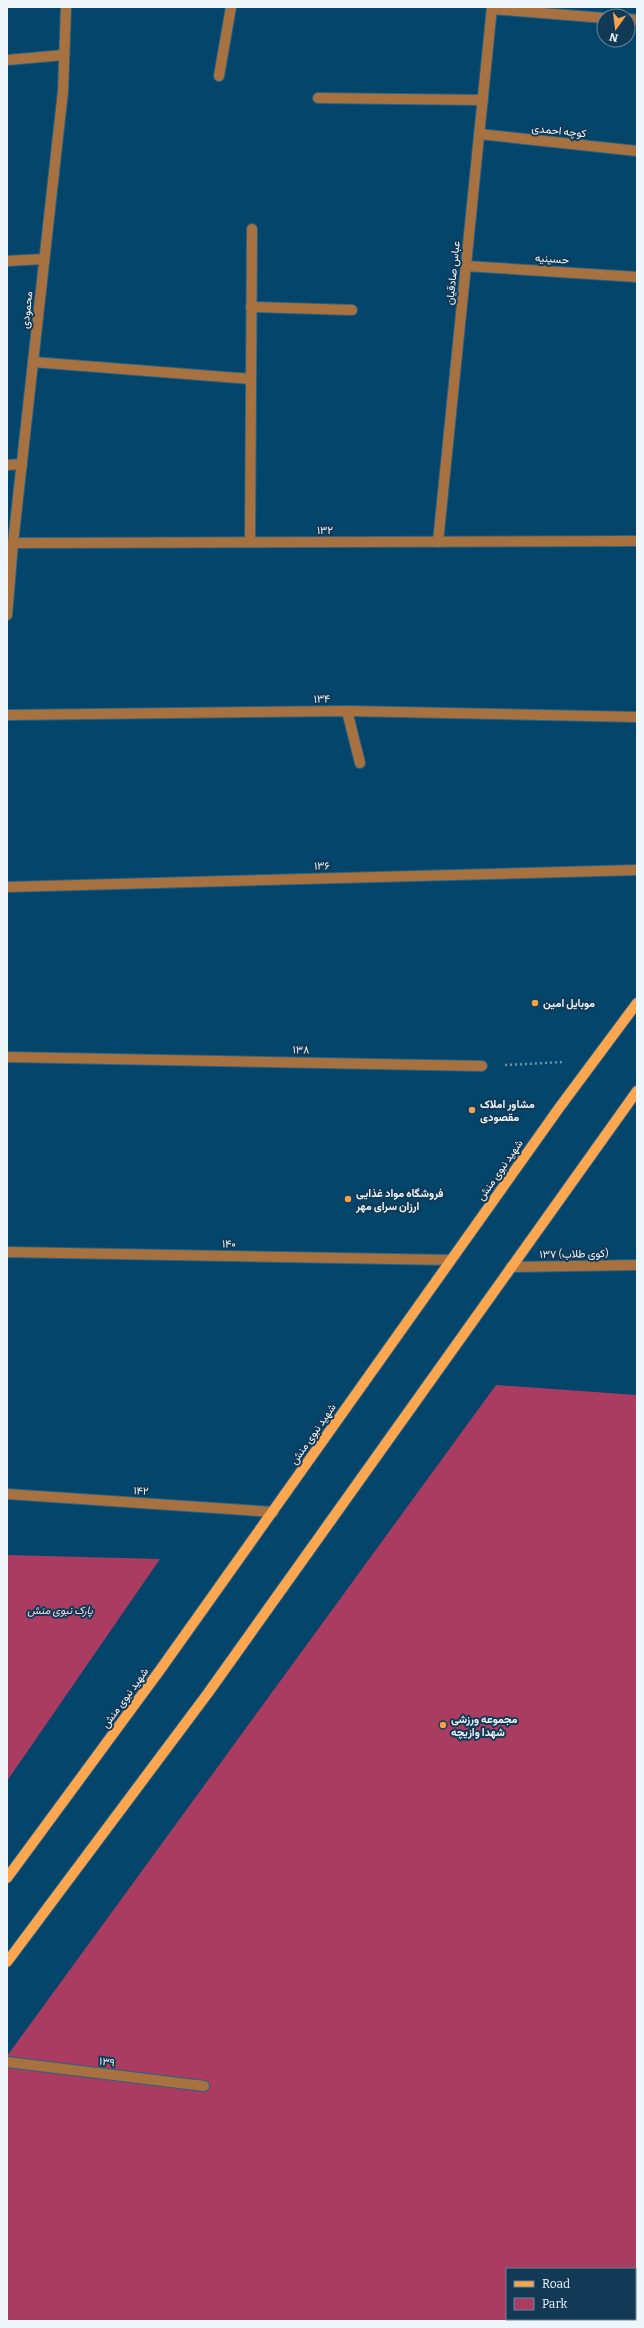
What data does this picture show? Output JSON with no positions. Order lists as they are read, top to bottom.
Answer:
{
  "streets": {
    "main road": ["شهید نبوی منش"],
    "street": [
      "کوچه احمدی",
      "حسینیه",
      "عباس صادقیان",
      "محمودی",
      "۱۳۲",
      "۱۳۴",
      "۱۳۶",
      "۱۳۸",
      "۱۴۰",
      "۱۳۷ (کوی طلاب)",
      "۱۴۲",
      "۱۳۹"
    ]
  },
  "crossings": [
    ["کوچه احمدی", "عباس صادقیان"],
    ["حسینیه", "عباس صادقیان"],
    ["عباس صادقیان", "۱۳۲"],
    ["محمودی", "۱۳۲"],
    ["شهید نبوی منش", "۱۴۰"],
    ["شهید نبوی منش", "۱۴۲"]
  ],
  "parks": ["پارک نبوی منش"],
  "places": [
    "موبایل امین",
    "مشاور املاک مقصودی",
    "فروشگاه مواد غذایی ارزان سرای مهر",
    "مجموعه ورزشی شهدا وازیچه"
  ],
  "legend": ["Road", "Park"],
  "north": "bottom"
}
